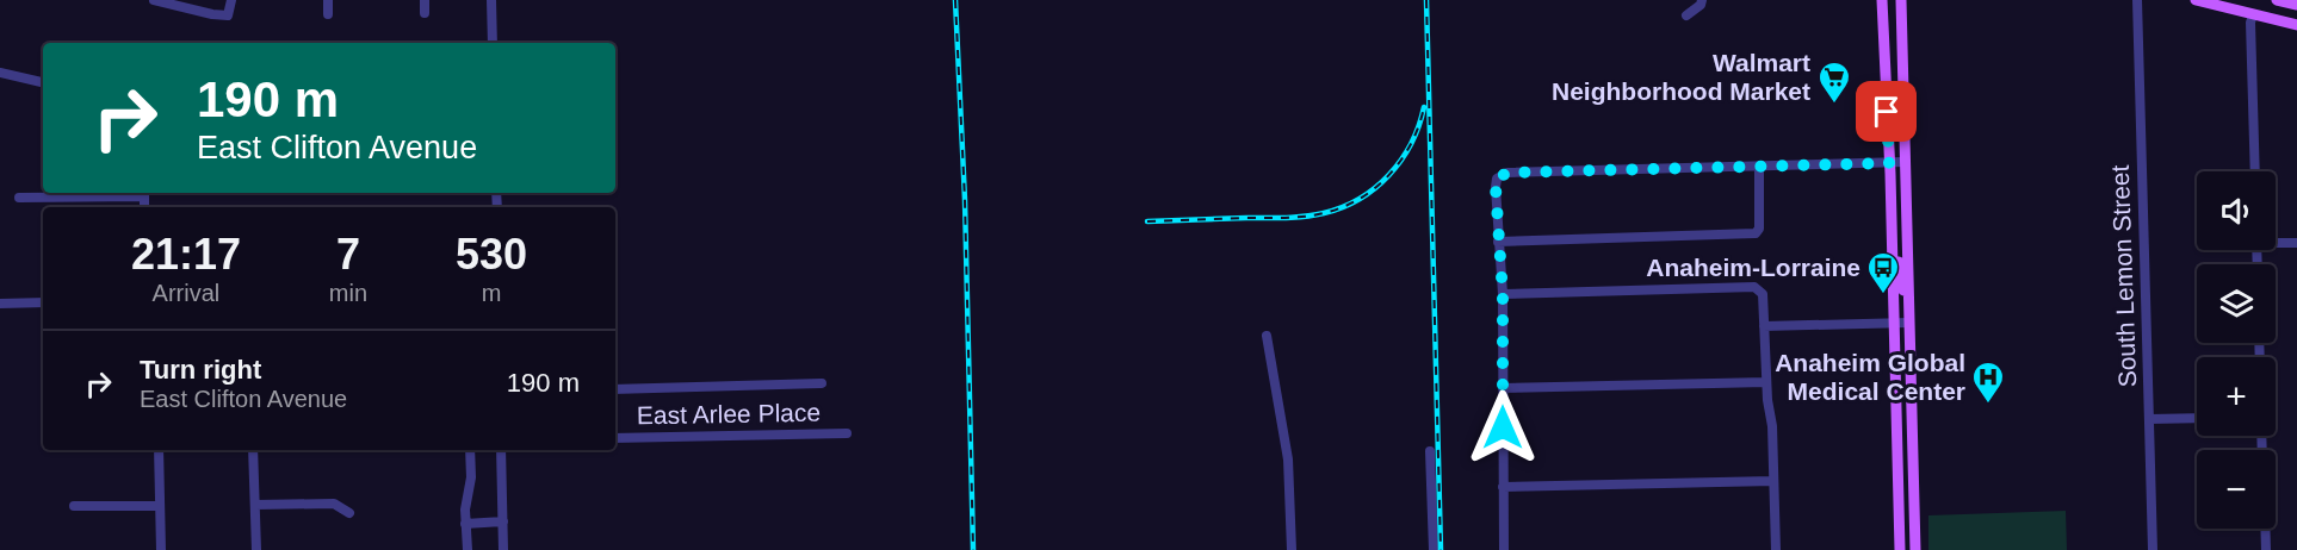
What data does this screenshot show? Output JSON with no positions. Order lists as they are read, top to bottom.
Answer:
{
  "streets": {
    "street": ["South Lemon Street", "East Arlee Place"]
  },
  "places": {
    "supermarket": ["Walmart Neighborhood Market"],
    "bus stop": ["Anaheim-Lorraine"],
    "hospital": ["Anaheim Global Medical Center"]
  },
  "page": {
    "turn": ["190 m", "East Clifton Avenue"],
    "map_buttons": ["+", "−"],
    "eta": [
      "21:17",
      "Arrival",
      "7",
      "min",
      "530",
      "m"
    ],
    "list": [
      {
        "name": "Turn right",
        "note": "East Clifton Avenue",
        "value": "190 m"
      }
    ]
  }
}
